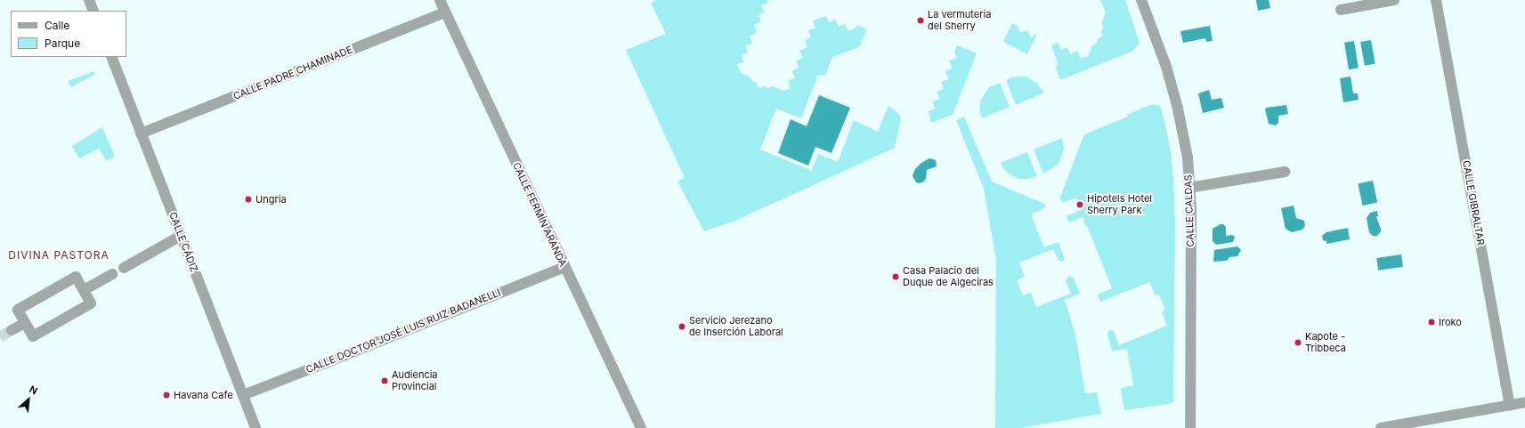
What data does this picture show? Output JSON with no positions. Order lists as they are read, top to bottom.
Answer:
{
  "streets": {
    "street": [
      "CALLE PADRE CHAMINADE",
      "CALLE GIBRALTAR",
      "CALLE CALDAS",
      "CALLE FERMÍN ARANDA",
      "CALLE CÁDIZ",
      "CALLE DOCTOR JOSÉ LUIS RUIZ BADANELLI"
    ]
  },
  "crossings": [
    ["CALLE PADRE CHAMINADE", "CALLE FERMÍN ARANDA"],
    ["CALLE PADRE CHAMINADE", "CALLE CÁDIZ"],
    ["CALLE FERMÍN ARANDA", "CALLE DOCTOR JOSÉ LUIS RUIZ BADANELLI"],
    ["CALLE CÁDIZ", "CALLE DOCTOR JOSÉ LUIS RUIZ BADANELLI"]
  ],
  "districts": ["DIVINA PASTORA"],
  "places": [
    "La vermutería del Sherry",
    "Ungria",
    "Hipotels Hotel Sherry Park",
    "Casa Palacio del Duque de Algeciras",
    "Iroko",
    "Servicio Jerezano de Inserción Laboral",
    "Kapote - Tribbeca",
    "Audiencia Provincial",
    "Havana Cafe"
  ],
  "legend": ["Calle", "Parque"],
  "north": "top right"
}
